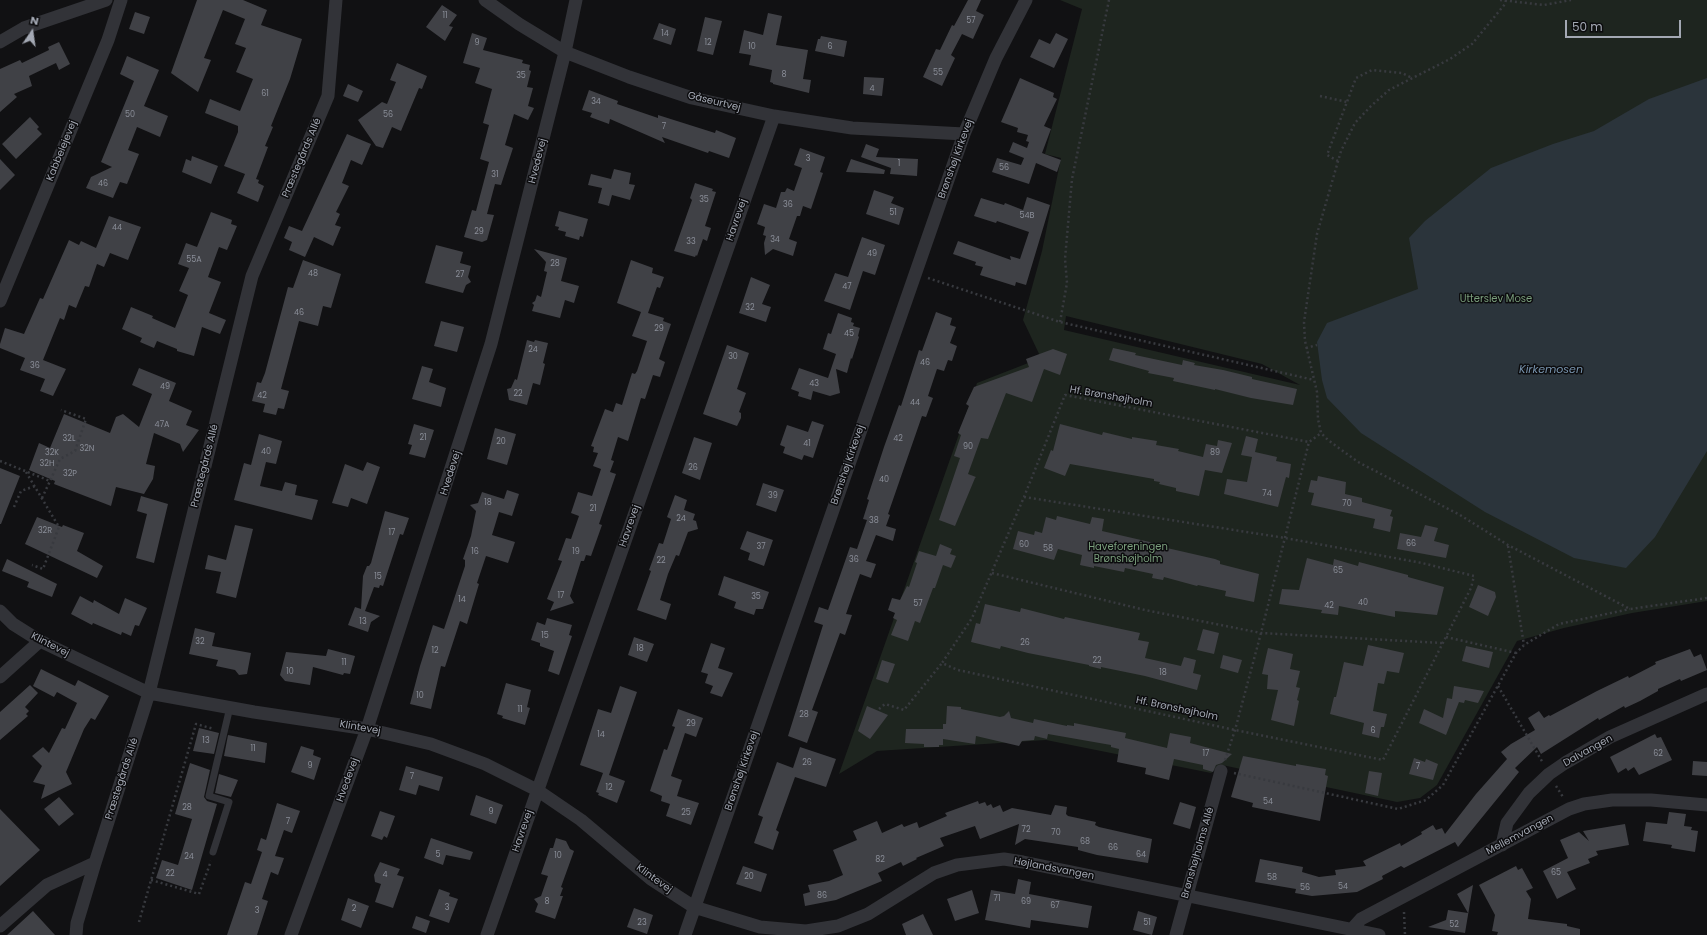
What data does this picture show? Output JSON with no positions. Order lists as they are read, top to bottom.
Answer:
{
  "streets": {
    "street": [
      "Gåseurtvej",
      "Kabbelejevej",
      "Præstegårds Allé",
      "Brønshøj Kirkevej",
      "Hvedevej",
      "Havrevej",
      "Klintevej",
      "Dalvangen",
      "Mellemvangen",
      "Brønshøjholms Allé",
      "Højlandsvangen"
    ],
    "path": ["Hf. Brønshøjholm"]
  },
  "crossings": [
    ["Gåseurtvej", "Brønshøj Kirkevej"],
    ["Gåseurtvej", "Hvedevej"],
    ["Gåseurtvej", "Havrevej"],
    ["Præstegårds Allé", "Klintevej"],
    ["Brønshøj Kirkevej", "Klintevej"],
    ["Brønshøj Kirkevej", "Højlandsvangen"],
    ["Hvedevej", "Klintevej"],
    ["Havrevej", "Klintevej"],
    ["Klintevej", "Højlandsvangen"],
    ["Dalvangen", "Mellemvangen"],
    ["Mellemvangen", "Højlandsvangen"],
    ["Brønshøjholms Allé", "Højlandsvangen"]
  ],
  "water": ["Kirkemosen"],
  "parks": ["Utterslev Mose", "Haveforeningen Brønshøjholm"],
  "house_numbers": [
    "11",
    "57",
    "14",
    "9",
    "12",
    "10",
    "6",
    "55",
    "8",
    "35",
    "4",
    "61",
    "34",
    "50",
    "56",
    "7",
    "3",
    "1",
    "56",
    "31",
    "46",
    "35",
    "36",
    "51",
    "54B",
    "44",
    "29",
    "34",
    "33",
    "49",
    "55A",
    "28",
    "48",
    "27",
    "47",
    "32",
    "46",
    "29",
    "45",
    "24",
    "30",
    "46",
    "36",
    "43",
    "49",
    "22",
    "42",
    "44",
    "47A",
    "21",
    "32L",
    "42",
    "20",
    "41",
    "90",
    "32N",
    "40",
    "32K",
    "89",
    "32H",
    "26",
    "32P",
    "40",
    "74",
    "39",
    "18",
    "70",
    "21",
    "24",
    "38",
    "32R",
    "17",
    "66",
    "60",
    "37",
    "58",
    "16",
    "19",
    "36",
    "22",
    "65",
    "15",
    "17",
    "35",
    "14",
    "40",
    "57",
    "42",
    "13",
    "15",
    "32",
    "26",
    "18",
    "12",
    "22",
    "11",
    "10",
    "18",
    "10",
    "11",
    "28",
    "29",
    "6",
    "14",
    "13",
    "11",
    "17",
    "62",
    "26",
    "9",
    "7",
    "7",
    "12",
    "54",
    "28",
    "9",
    "25",
    "7",
    "72",
    "70",
    "68",
    "66",
    "5",
    "64",
    "10",
    "24",
    "82",
    "65",
    "22",
    "4",
    "20",
    "58",
    "54",
    "56",
    "86",
    "71",
    "8",
    "69",
    "67",
    "3",
    "2",
    "3",
    "23",
    "51",
    "52"
  ],
  "scale_bar": "50 m",
  "north": "top"
}
